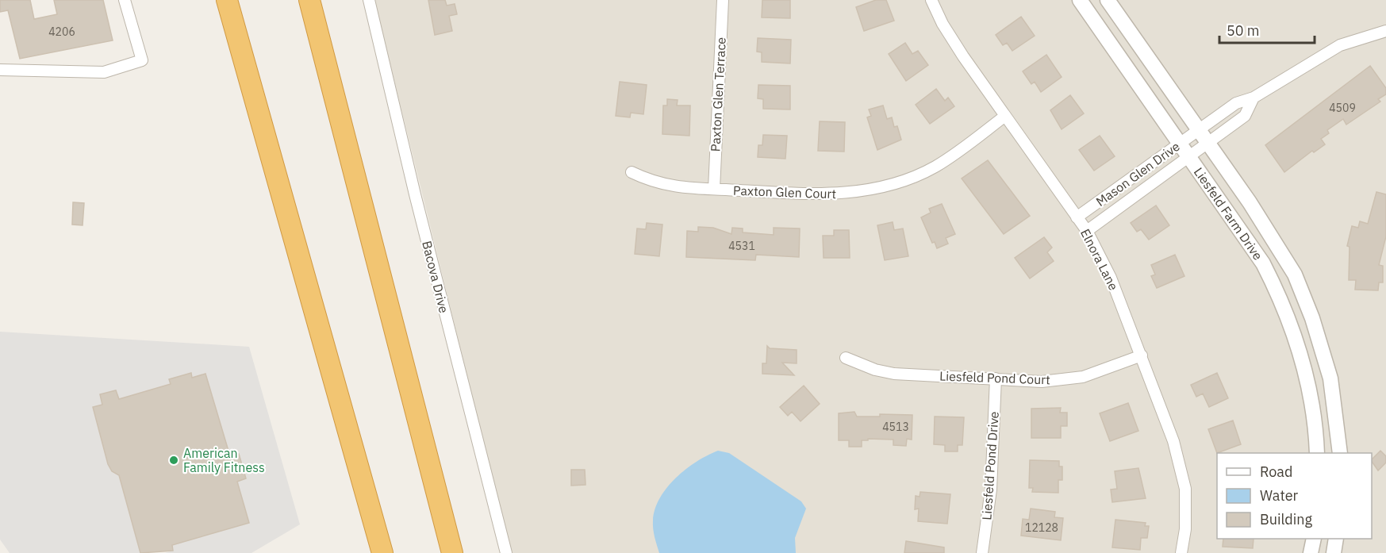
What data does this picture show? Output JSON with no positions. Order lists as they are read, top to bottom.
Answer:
{
  "streets": {
    "street": [
      "Paxton Glen Terrace",
      "Mason Glen Drive",
      "Paxton Glen Court",
      "Liesfeld Farm Drive",
      "Elnora Lane",
      "Bacova Drive",
      "Liesfeld Pond Court",
      "Liesfeld Pond Drive"
    ]
  },
  "crossings": [
    ["Paxton Glen Terrace", "Paxton Glen Court"],
    ["Mason Glen Drive", "Liesfeld Farm Drive"],
    ["Mason Glen Drive", "Elnora Lane"],
    ["Paxton Glen Court", "Elnora Lane"],
    ["Elnora Lane", "Liesfeld Pond Court"],
    ["Liesfeld Pond Court", "Liesfeld Pond Drive"]
  ],
  "places": ["American Family Fitness"],
  "house_numbers": [
    "4206",
    "4509",
    "4531",
    "4513",
    "12128"
  ],
  "legend": ["Road", "Water", "Building"],
  "scale_bar": "50 m"
}
